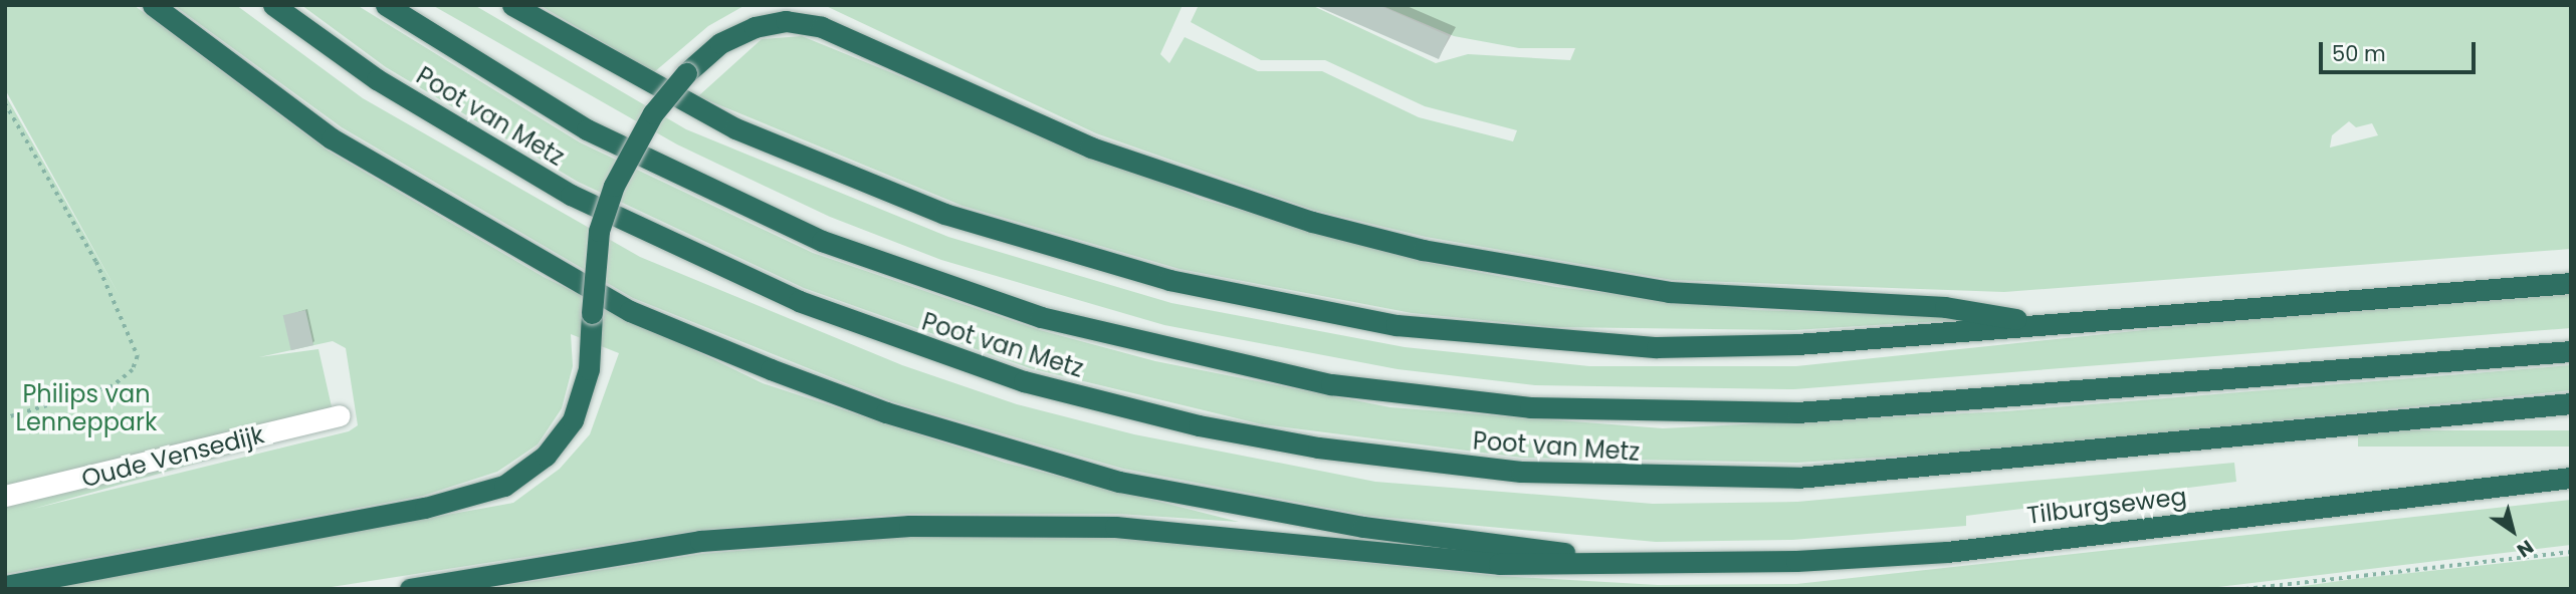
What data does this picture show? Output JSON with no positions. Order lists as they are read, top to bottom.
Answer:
{
  "streets": {
    "highway": ["Poot van Metz", "Tilburgseweg"],
    "lane": ["Oude Vensedijk"]
  },
  "parks": ["Philips van Lenneppark"],
  "scale_bar": "50 m",
  "north": "bottom right"
}
